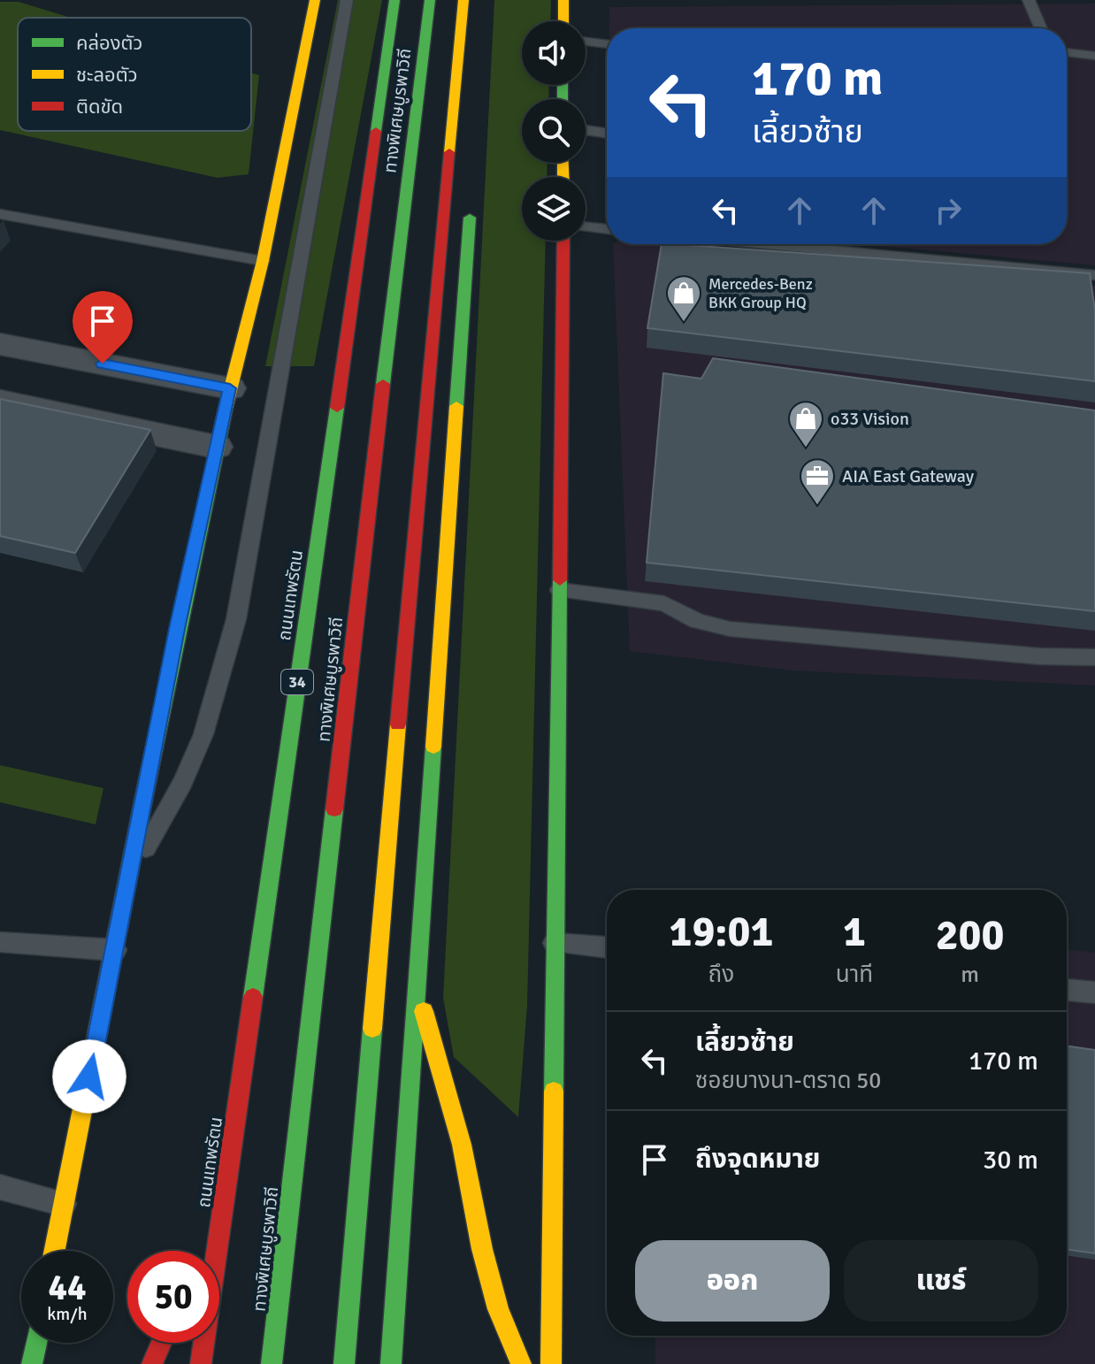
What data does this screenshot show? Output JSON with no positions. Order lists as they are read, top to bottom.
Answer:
{
  "streets": {
    "main road": ["ทางพิเศษบูรพาวิถี", "ถนนเทพรัตน", "34"]
  },
  "places": {
    "shop": ["Mercedes-Benz BKK Group HQ", "o33 Vision"],
    "office": ["AIA East Gateway"]
  },
  "legend": ["คล่องตัว", "ชะลอตัว", "ติดขัด"],
  "page": {
    "turn": ["170 m", "เลี้ยวซ้าย"],
    "eta": [
      "19:01",
      "ถึง",
      "1",
      "นาที",
      "200",
      "m"
    ],
    "list": [
      {
        "name": "เลี้ยวซ้าย",
        "note": "ซอยบางนา-ตราด 50",
        "value": "170 m"
      },
      {
        "name": "ถึงจุดหมาย",
        "value": "30 m"
      }
    ],
    "buttons": ["ออก", "แชร์"],
    "speed": "44 km/h",
    "limit": "50"
  }
}
